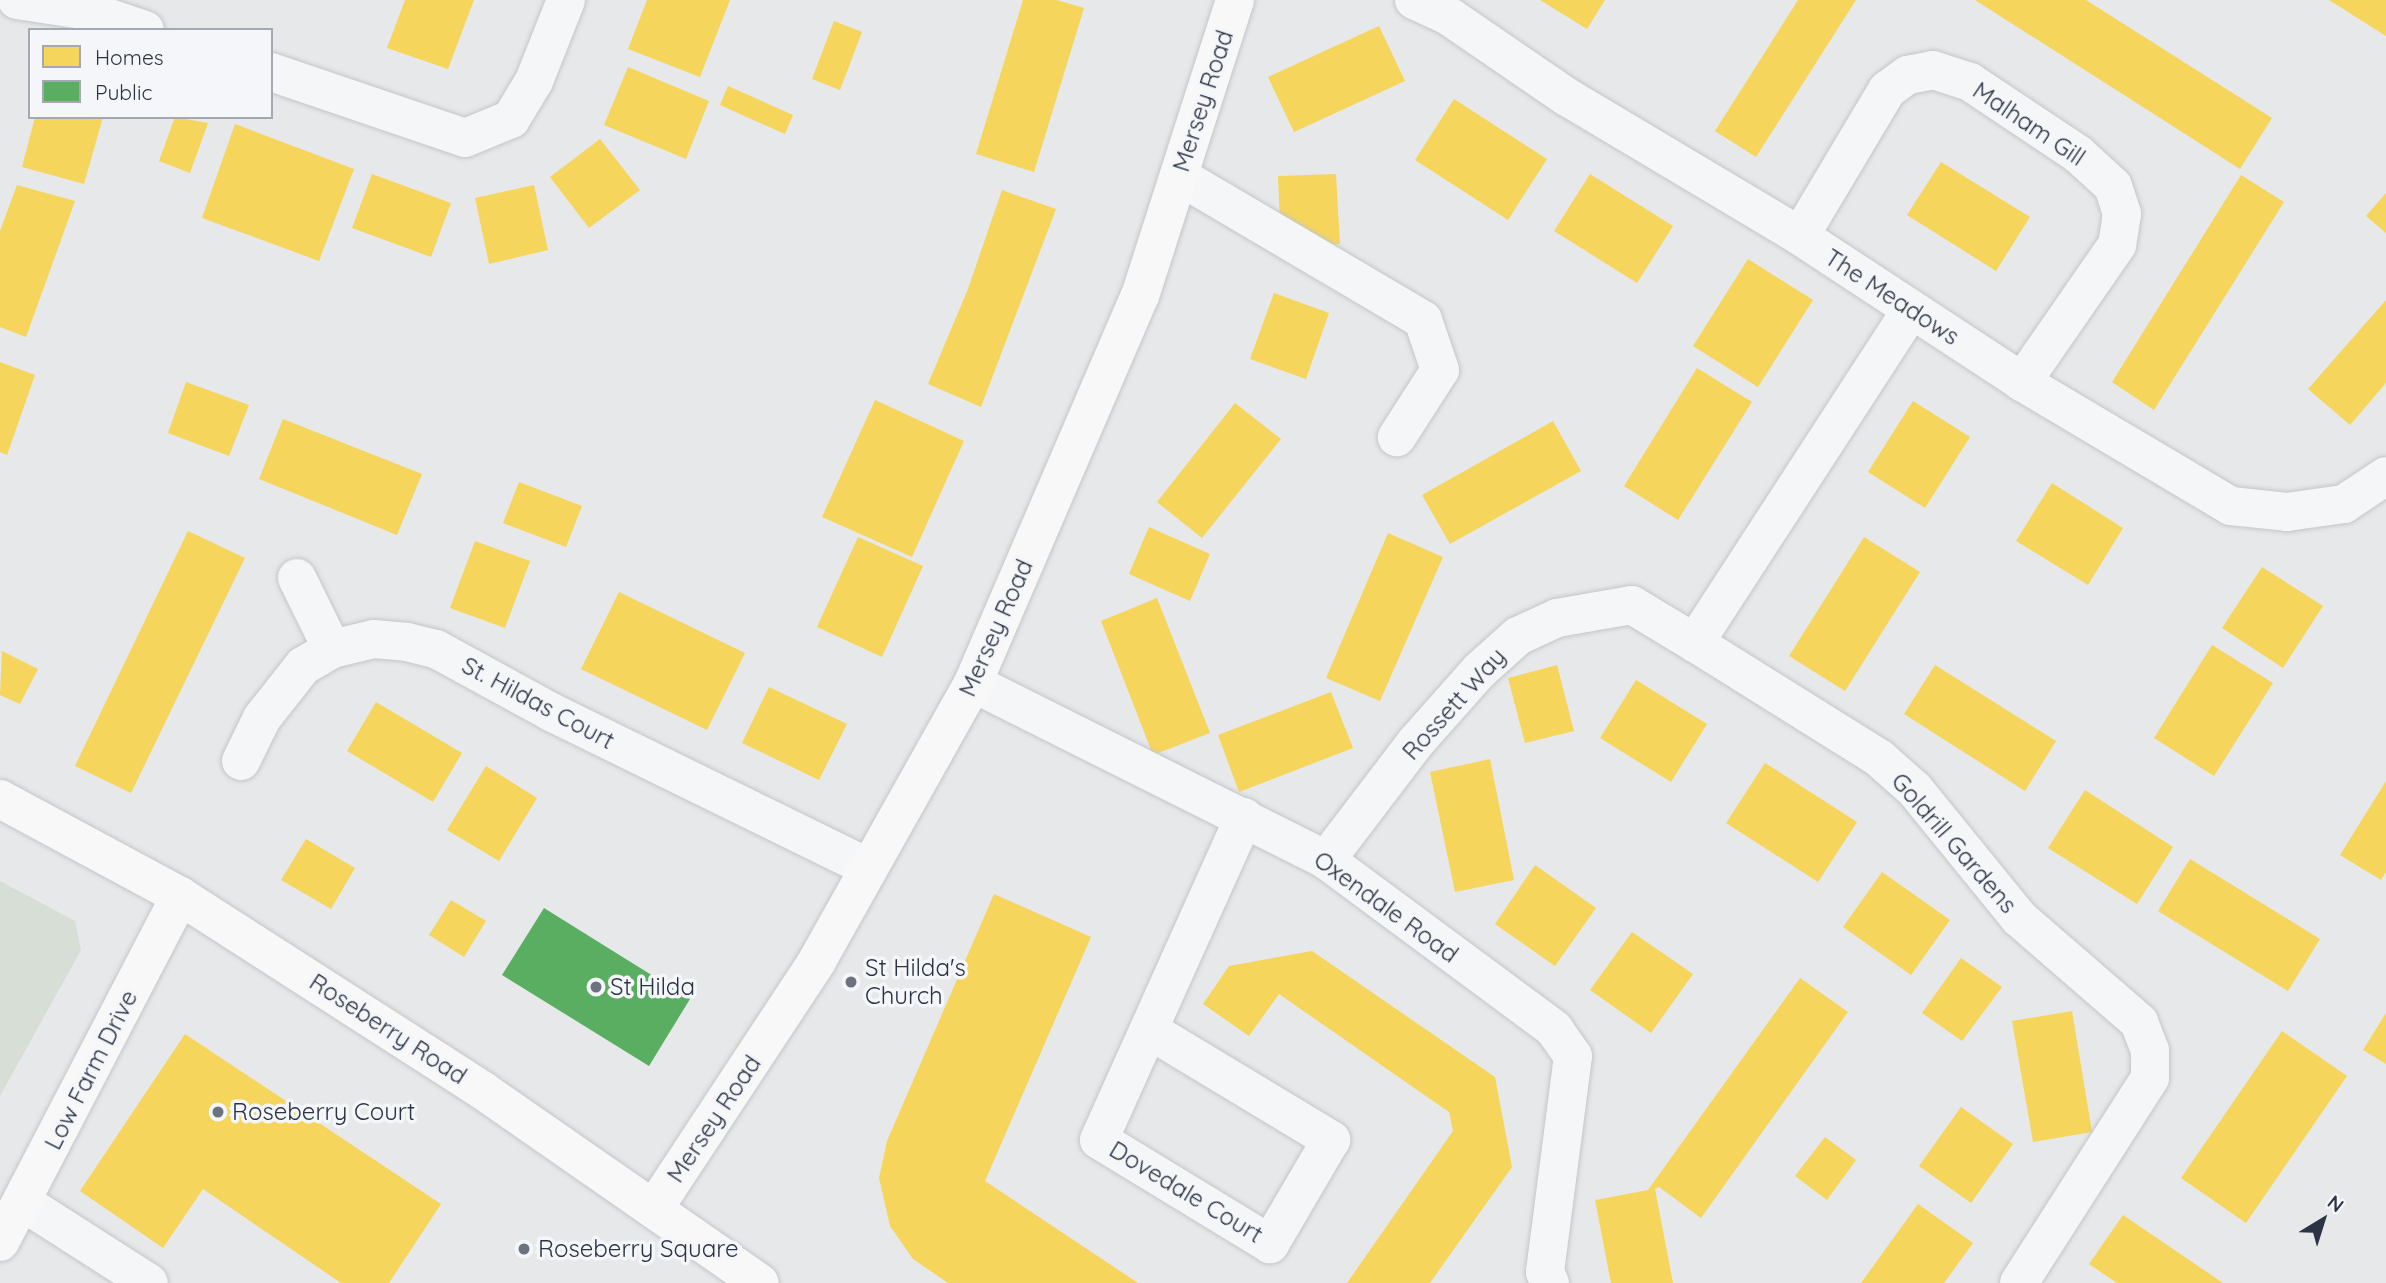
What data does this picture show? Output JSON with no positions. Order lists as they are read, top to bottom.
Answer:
{
  "streets": {
    "street": [
      "Mersey Road",
      "Malham Gill",
      "The Meadows",
      "St. Hildas Court",
      "Rossett Way",
      "Goldrill Gardens",
      "Oxendale Road",
      "Roseberry Road",
      "Low Farm Drive",
      "Dovedale Court"
    ]
  },
  "crossings": [
    ["Mersey Road", "St. Hildas Court"],
    ["Mersey Road", "Oxendale Road"],
    ["Mersey Road", "Roseberry Road"],
    ["Malham Gill", "The Meadows"],
    ["Rossett Way", "Goldrill Gardens"],
    ["Rossett Way", "Oxendale Road"],
    ["Oxendale Road", "Dovedale Court"],
    ["Roseberry Road", "Low Farm Drive"]
  ],
  "places": [
    "St Hilda's Church",
    "St Hilda",
    "Roseberry Court",
    "Roseberry Square"
  ],
  "legend": ["Homes", "Public"],
  "north": "top right"
}
